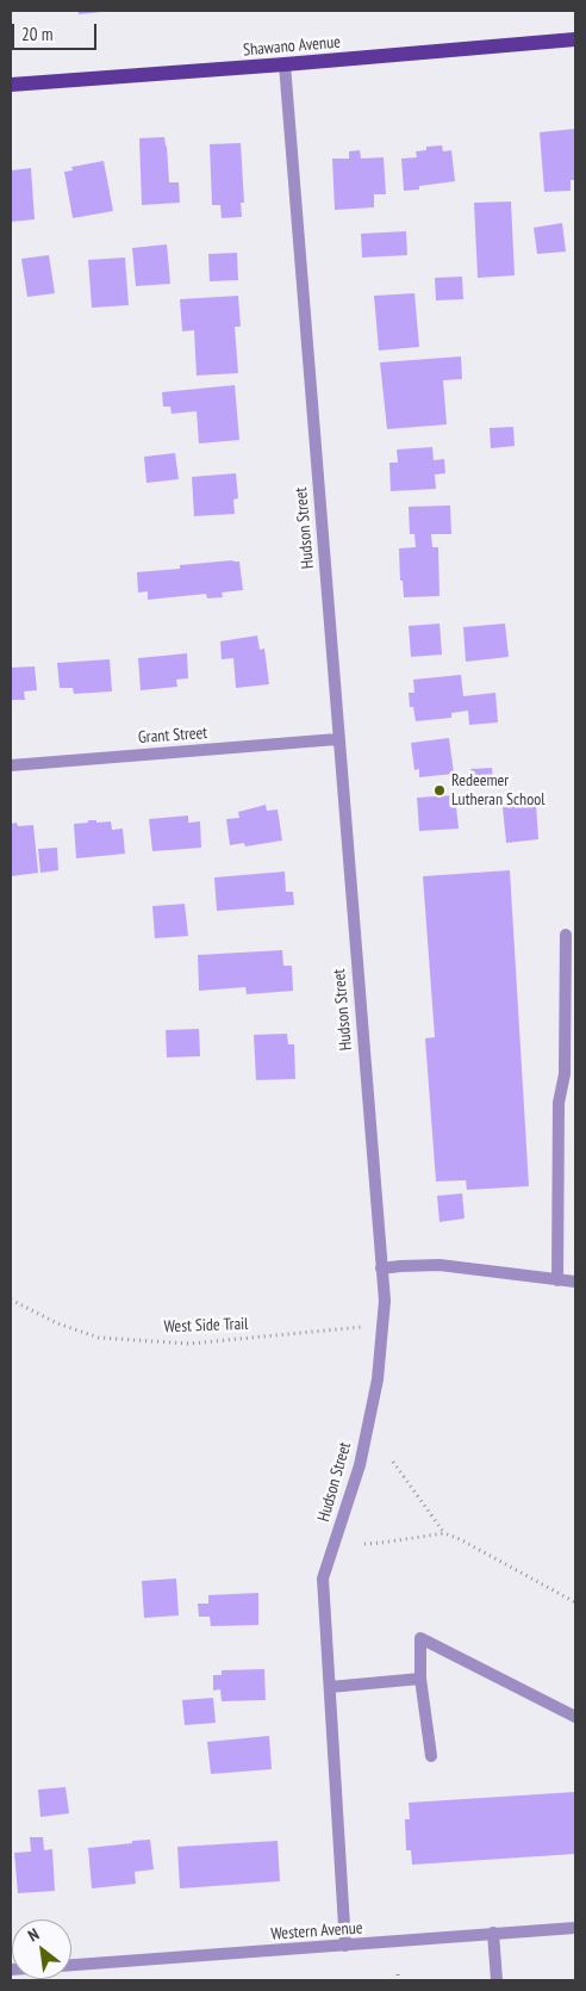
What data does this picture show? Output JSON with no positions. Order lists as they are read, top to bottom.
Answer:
{
  "streets": {
    "main road": ["Shawano Avenue"],
    "street": ["Hudson Street", "Grant Street", "Western Avenue"],
    "path": ["West Side Trail"]
  },
  "crossings": [
    ["Shawano Avenue", "Hudson Street"],
    ["Hudson Street", "Grant Street"],
    ["Hudson Street", "West Side Trail"],
    ["Hudson Street", "Western Avenue"]
  ],
  "places": ["Redeemer Lutheran School"],
  "scale_bar": "20 m",
  "north": "top left"
}
